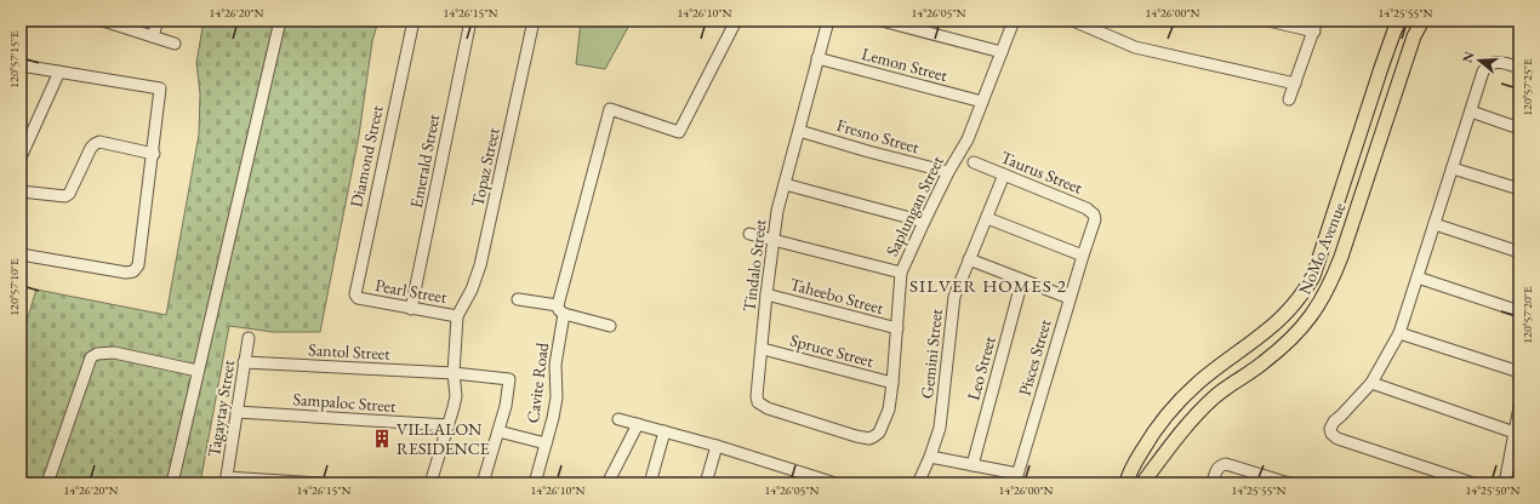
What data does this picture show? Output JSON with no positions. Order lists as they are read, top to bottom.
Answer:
{
  "streets": {
    "main road": ["NoMo Avenue"],
    "street": [
      "Lemon Street",
      "Fresno Street",
      "Diamond Street",
      "Emerald Street",
      "Topaz Street",
      "Taurus Street",
      "Saplungan Street",
      "Tindalo Street",
      "Pearl Street",
      "Taheebo Street",
      "Spruce Street",
      "Santol Street",
      "Gemini Street",
      "Pisces Street",
      "Leo Street",
      "Cavite Road",
      "Sampaloc Street",
      "Tagaytay Street"
    ]
  },
  "crossings": [
    ["Lemon Street", "Saplungan Street"],
    ["Lemon Street", "Tindalo Street"],
    ["Fresno Street", "Saplungan Street"],
    ["Fresno Street", "Tindalo Street"],
    ["Diamond Street", "Pearl Street"],
    ["Emerald Street", "Pearl Street"],
    ["Topaz Street", "Pearl Street"],
    ["Taurus Street", "Gemini Street"],
    ["Taurus Street", "Pisces Street"],
    ["Saplungan Street", "Tindalo Street"],
    ["Saplungan Street", "Taheebo Street"],
    ["Saplungan Street", "Spruce Street"],
    ["Tindalo Street", "Taheebo Street"],
    ["Tindalo Street", "Spruce Street"],
    ["Santol Street", "Tagaytay Street"],
    ["Sampaloc Street", "Tagaytay Street"]
  ],
  "districts": ["SILVER HOMES 2"],
  "places": {
    "building": ["VILLALON RESIDENCE"]
  },
  "north": "left",
  "coordinates": [
    "14°26'20\"N",
    "14°26'15\"N",
    "14°26'10\"N",
    "14°26'05\"N",
    "14°26'00\"N",
    "14°25'55\"N",
    "120°57'15\"E",
    "120°57'25\"E",
    "120°57'10\"E",
    "120°57'20\"E",
    "14°25'50\"N"
  ]
}
